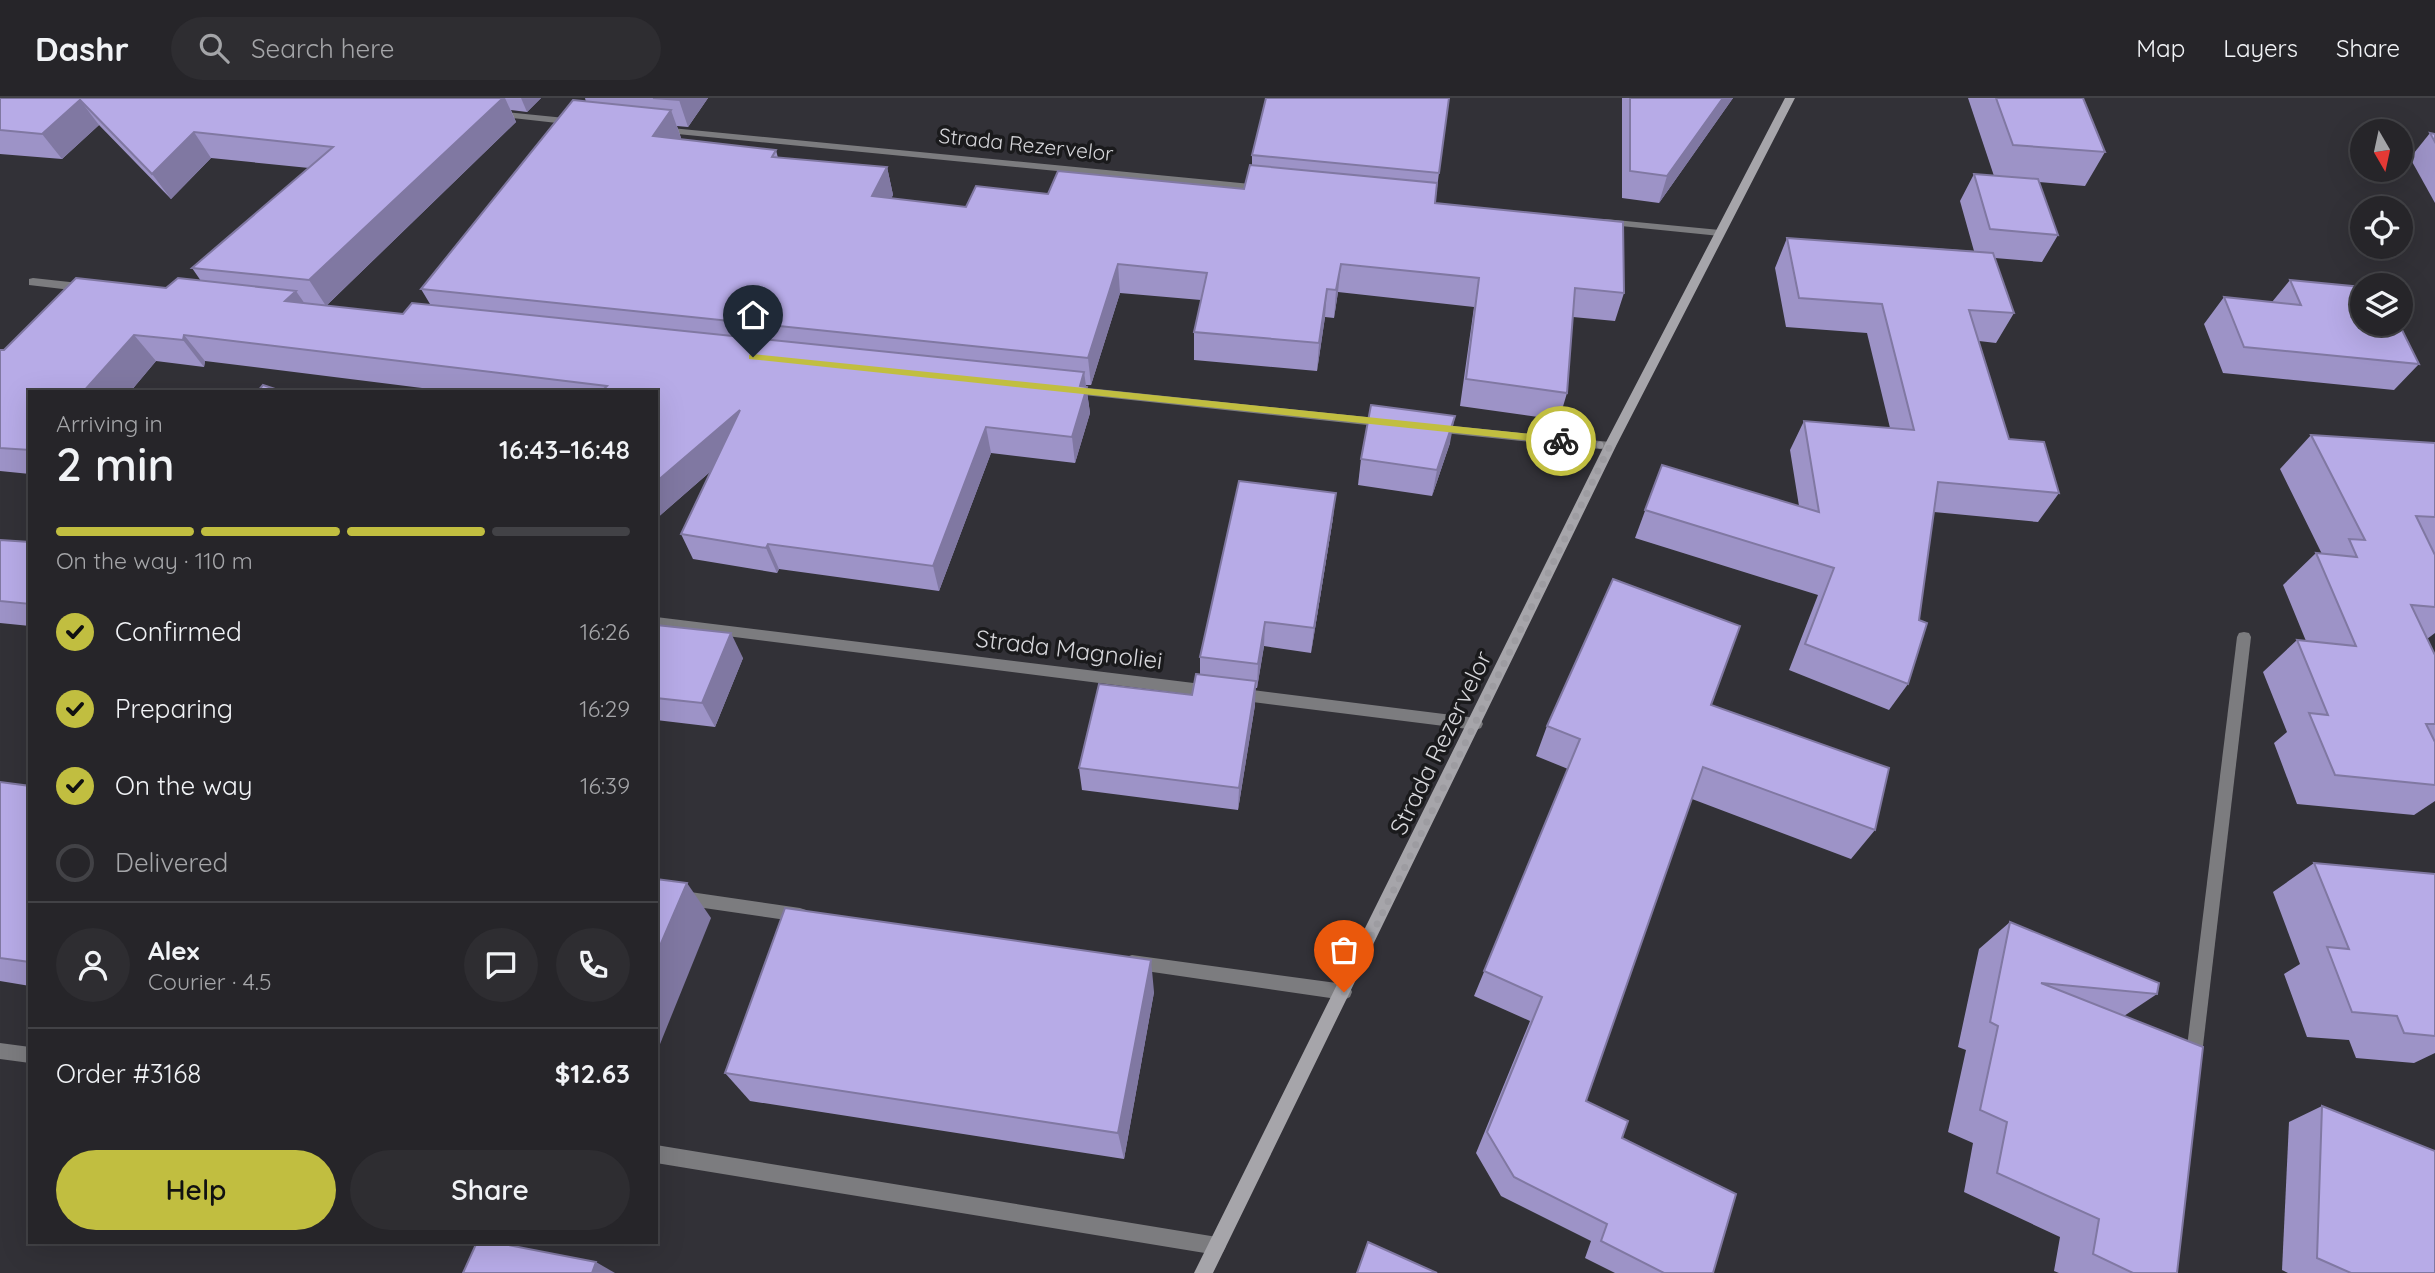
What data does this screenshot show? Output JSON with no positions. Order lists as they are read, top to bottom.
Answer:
{
  "streets": {
    "street": ["Strada Rezervelor", "Strada Magnoliei"]
  },
  "crossings": [
    ["Strada Rezervelor", "Strada Magnoliei"]
  ],
  "north": "bottom",
  "page": {
    "header": "Dashr",
    "search": "Search here",
    "nav": ["Map", "Layers", "Share"],
    "heading": ["2 min", "Arriving in", "16:43–16:48"],
    "panel": [
      "Alex",
      "Courier · 4.5",
      "Order #3168",
      "$12.63"
    ],
    "bar": "On the way · 110 m",
    "list": [
      ["Confirmed", "16:26"],
      ["Preparing", "16:29"],
      ["On the way", "16:39"],
      "Delivered"
    ],
    "buttons": ["Help", "Share"]
  }
}
